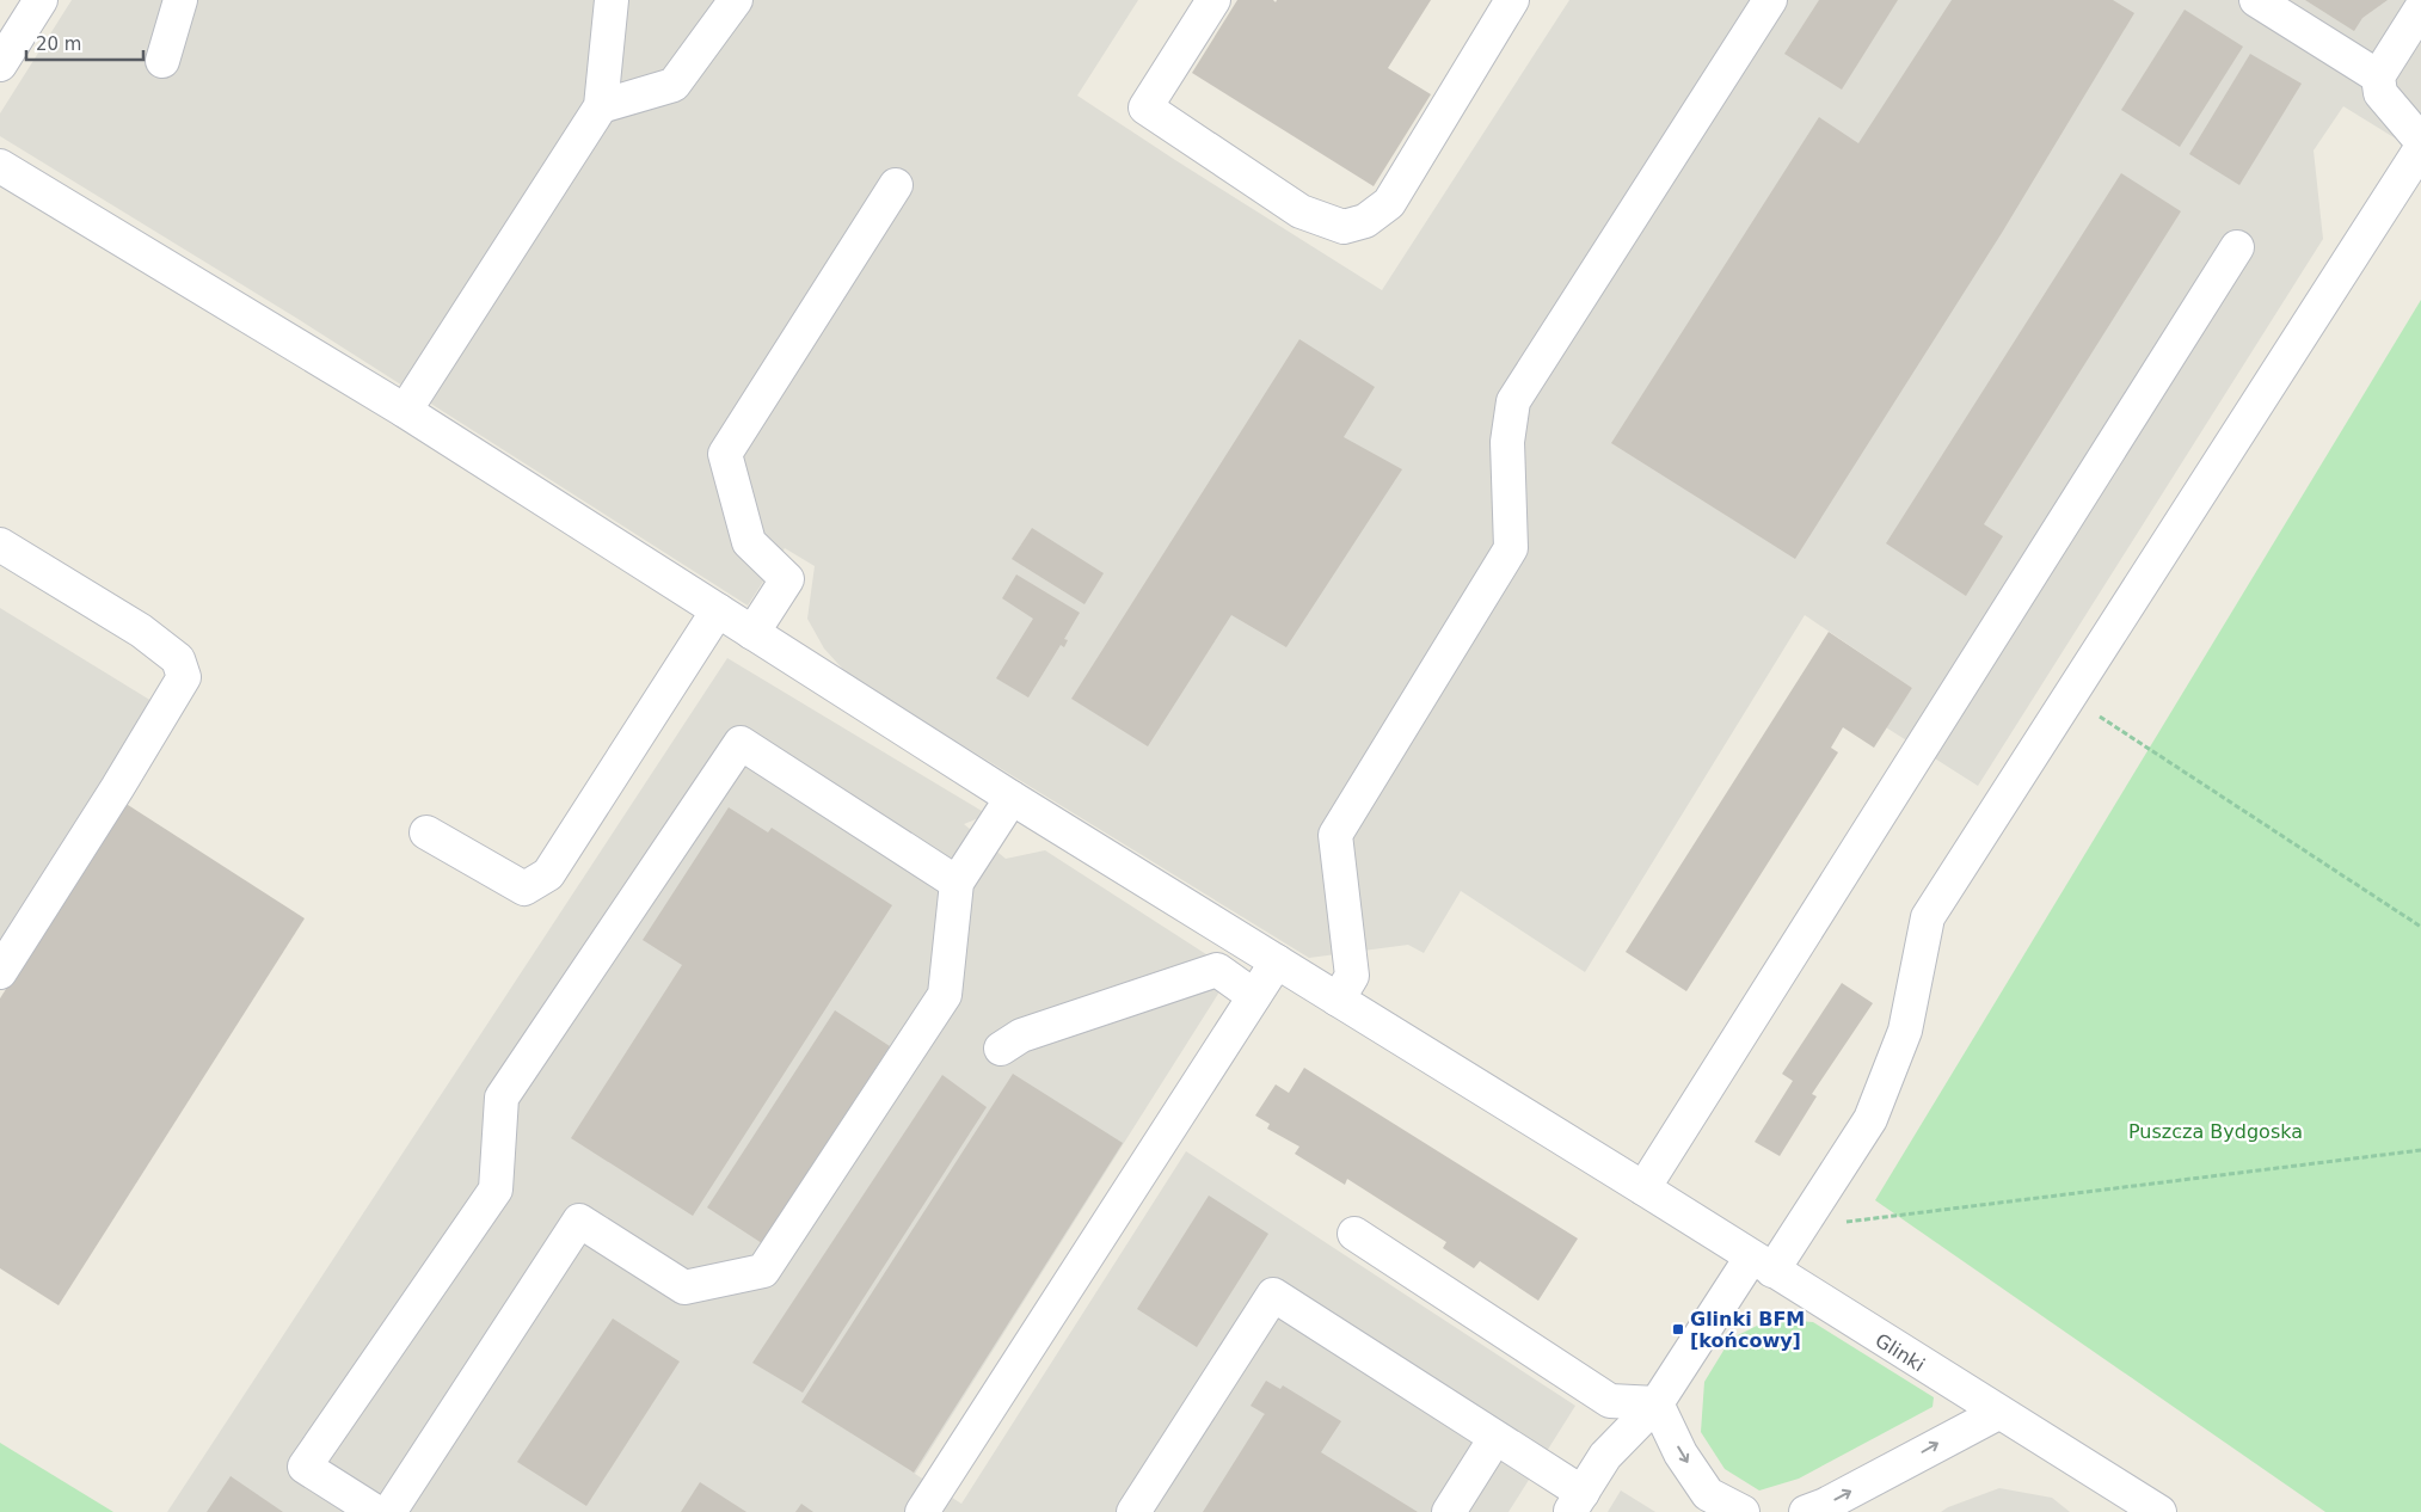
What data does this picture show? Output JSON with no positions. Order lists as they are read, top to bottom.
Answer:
{
  "streets": {
    "street": ["Glinki"]
  },
  "parks": ["Puszcza Bydgoska"],
  "places": {
    "transit": ["Glinki BFM [końcowy]"]
  },
  "scale_bar": "20 m"
}
